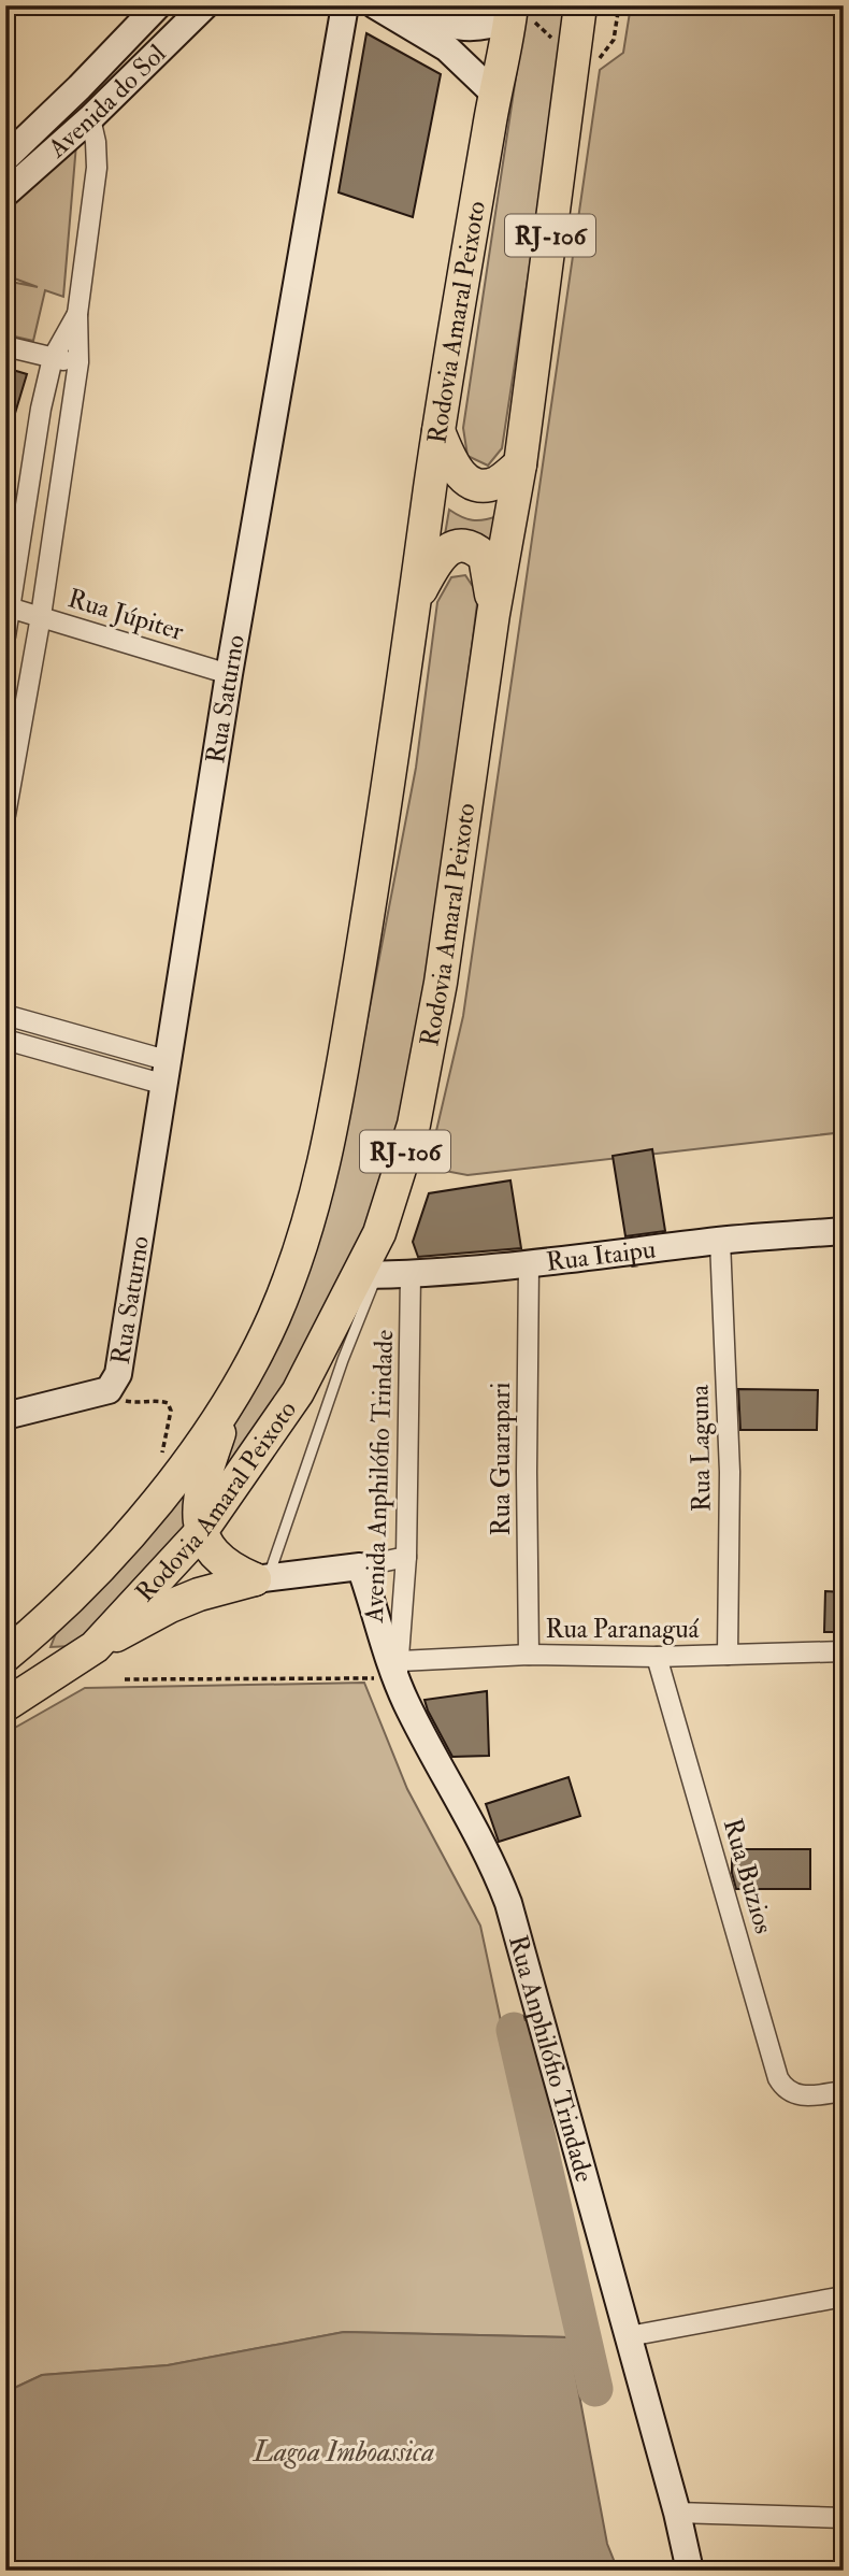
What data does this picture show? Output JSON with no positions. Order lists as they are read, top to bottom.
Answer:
{
  "streets": {
    "highway": ["RJ-106", "Rodovia Amaral Peixoto"],
    "street": [
      "Avenida do Sol",
      "Rua Júpiter",
      "Rua Saturno",
      "Rua Itaipu",
      "Rua Laguna",
      "Rua Guarapari",
      "Avenida Anphilófio Trindade",
      "Rua Paranaguá",
      "Rua Buzios",
      "Rua Anphilófio Trindade"
    ]
  },
  "crossings": [
    ["Rodovia Amaral Peixoto", "Rua Itaipu"],
    ["Rua Júpiter", "Rua Saturno"],
    ["Rua Itaipu", "Rua Laguna"],
    ["Rua Itaipu", "Rua Guarapari"],
    ["Rua Itaipu", "Avenida Anphilófio Trindade"],
    ["Rua Laguna", "Rua Paranaguá"],
    ["Rua Guarapari", "Rua Paranaguá"],
    ["Avenida Anphilófio Trindade", "Rua Paranaguá"],
    ["Avenida Anphilófio Trindade", "Rua Anphilófio Trindade"],
    ["Rua Paranaguá", "Rua Buzios"],
    ["Rua Paranaguá", "Rua Anphilófio Trindade"]
  ],
  "water": ["Lagoa Imboassica"]
}
